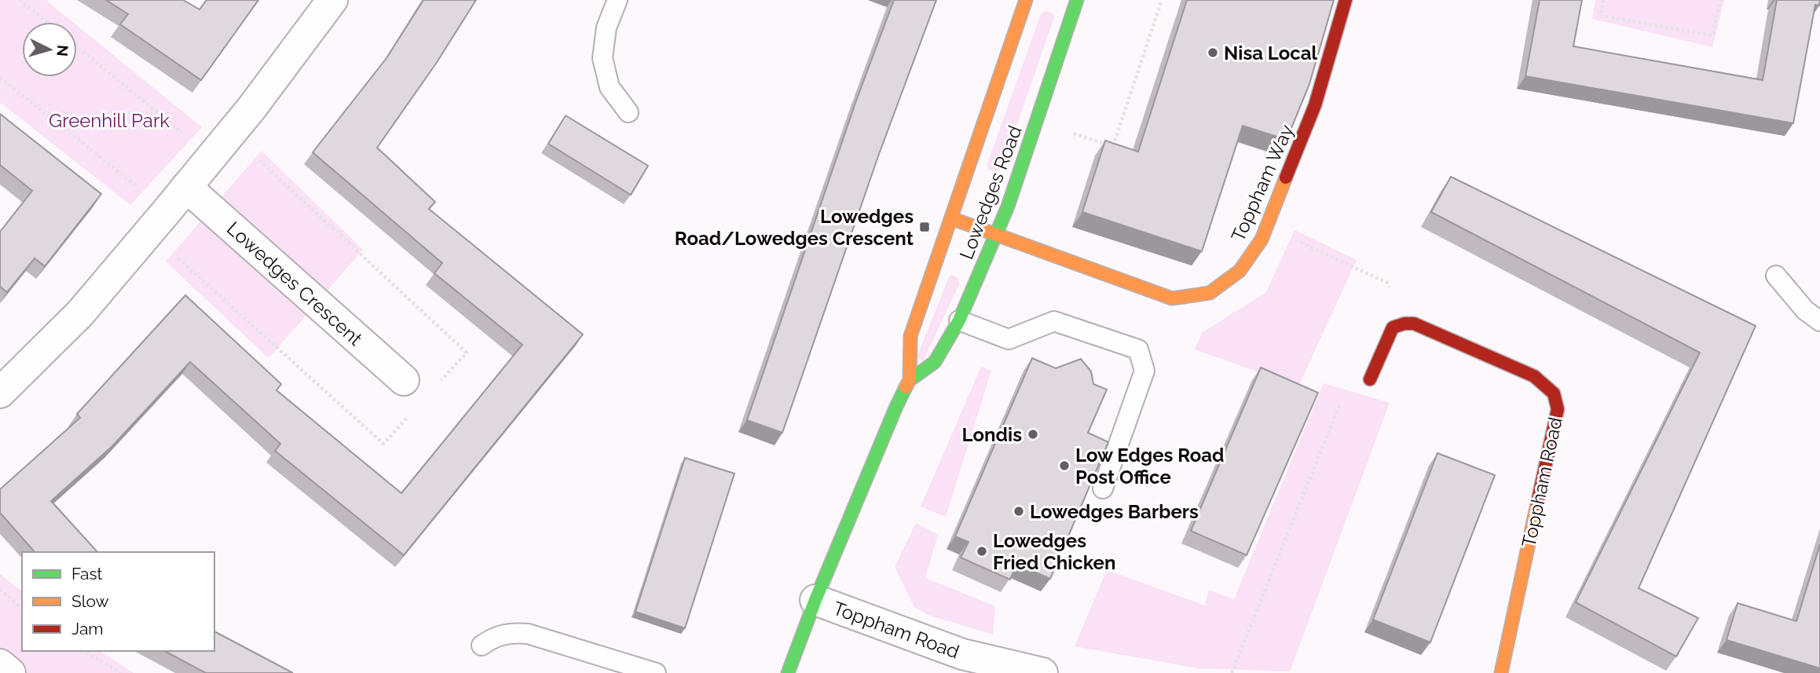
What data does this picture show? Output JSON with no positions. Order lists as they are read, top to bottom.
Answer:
{
  "streets": {
    "street": [
      "Toppham Way",
      "Lowedges Road",
      "Lowedges Crescent",
      "Toppham Road"
    ]
  },
  "crossings": [
    ["Toppham Way", "Lowedges Road"],
    ["Lowedges Road", "Toppham Road"]
  ],
  "parks": ["Greenhill Park"],
  "places": {
    "other": [
      "Nisa Local",
      "Londis",
      "Low Edges Road Post Office",
      "Lowedges Barbers",
      "Lowedges Fried Chicken"
    ],
    "transit": ["Lowedges Road/Lowedges Crescent"]
  },
  "legend": ["Fast", "Slow", "Jam"],
  "north": "right"
}
